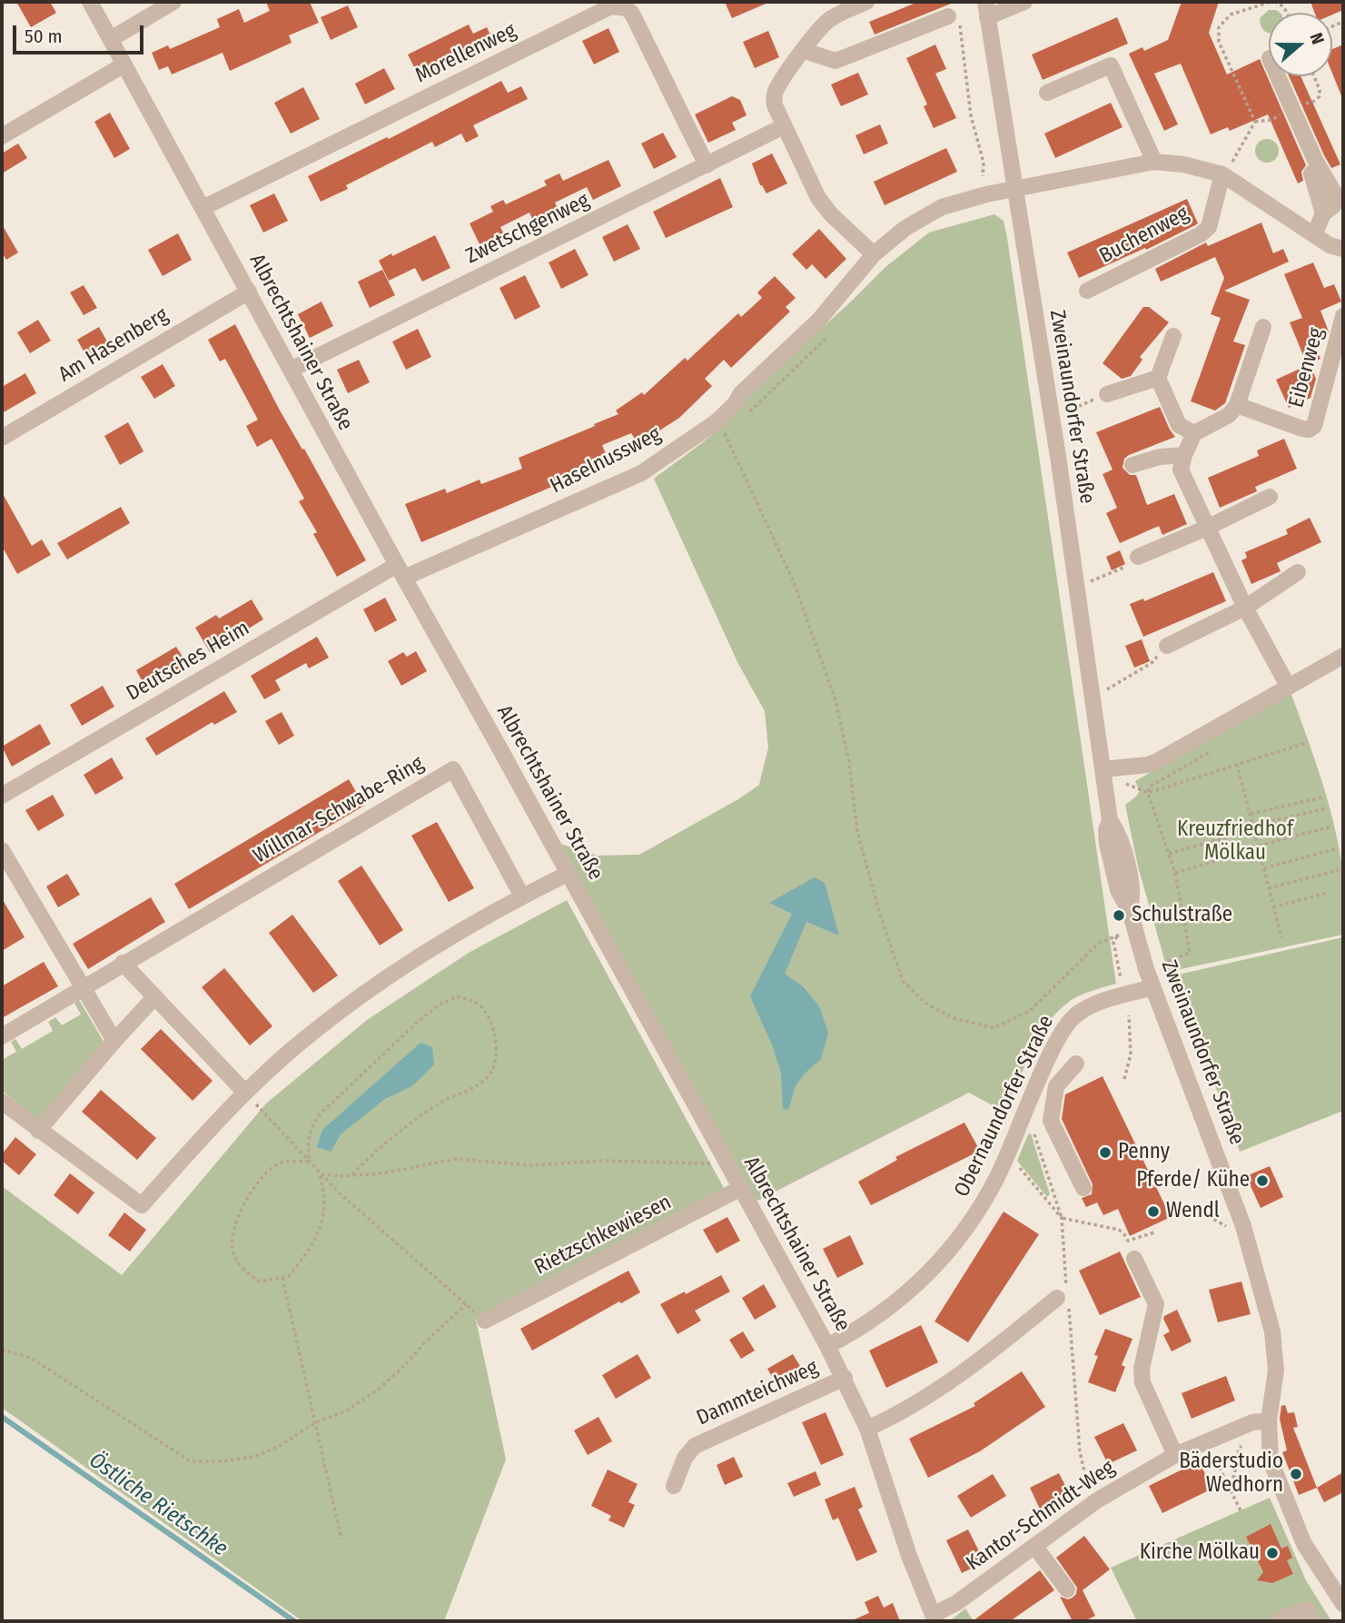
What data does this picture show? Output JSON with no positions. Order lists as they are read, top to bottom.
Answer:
{
  "streets": {
    "street": [
      "Morellenweg",
      "Zwetschgenweg",
      "Buchenweg",
      "Albrechtshainer Straße",
      "Am Hasenberg",
      "Eibenweg",
      "Zweinaundorfer Straße",
      "Haselnussweg",
      "Deutsches Heim",
      "Willmar-Schwabe-Ring",
      "Obernaundorfer Straße",
      "Rietzschkewiesen",
      "Dammteichweg",
      "Kantor-Schmidt-Weg"
    ]
  },
  "crossings": [
    ["Morellenweg", "Zwetschgenweg"],
    ["Morellenweg", "Albrechtshainer Straße"],
    ["Zwetschgenweg", "Albrechtshainer Straße"],
    ["Albrechtshainer Straße", "Am Hasenberg"],
    ["Albrechtshainer Straße", "Haselnussweg"],
    ["Albrechtshainer Straße", "Deutsches Heim"],
    ["Albrechtshainer Straße", "Obernaundorfer Straße"],
    ["Albrechtshainer Straße", "Rietzschkewiesen"],
    ["Albrechtshainer Straße", "Dammteichweg"],
    ["Albrechtshainer Straße", "Kantor-Schmidt-Weg"],
    ["Zweinaundorfer Straße", "Haselnussweg"],
    ["Zweinaundorfer Straße", "Obernaundorfer Straße"],
    ["Zweinaundorfer Straße", "Kantor-Schmidt-Weg"],
    ["Haselnussweg", "Deutsches Heim"]
  ],
  "water": ["Östliche Rietschke"],
  "parks": ["Kreuzfriedhof Mölkau"],
  "places": [
    "Schulstraße",
    "Penny",
    "Pferde/ Kühe",
    "Wendl",
    "Bäderstudio Wedhorn",
    "Kirche Mölkau"
  ],
  "scale_bar": "50 m",
  "north": "right"
}
